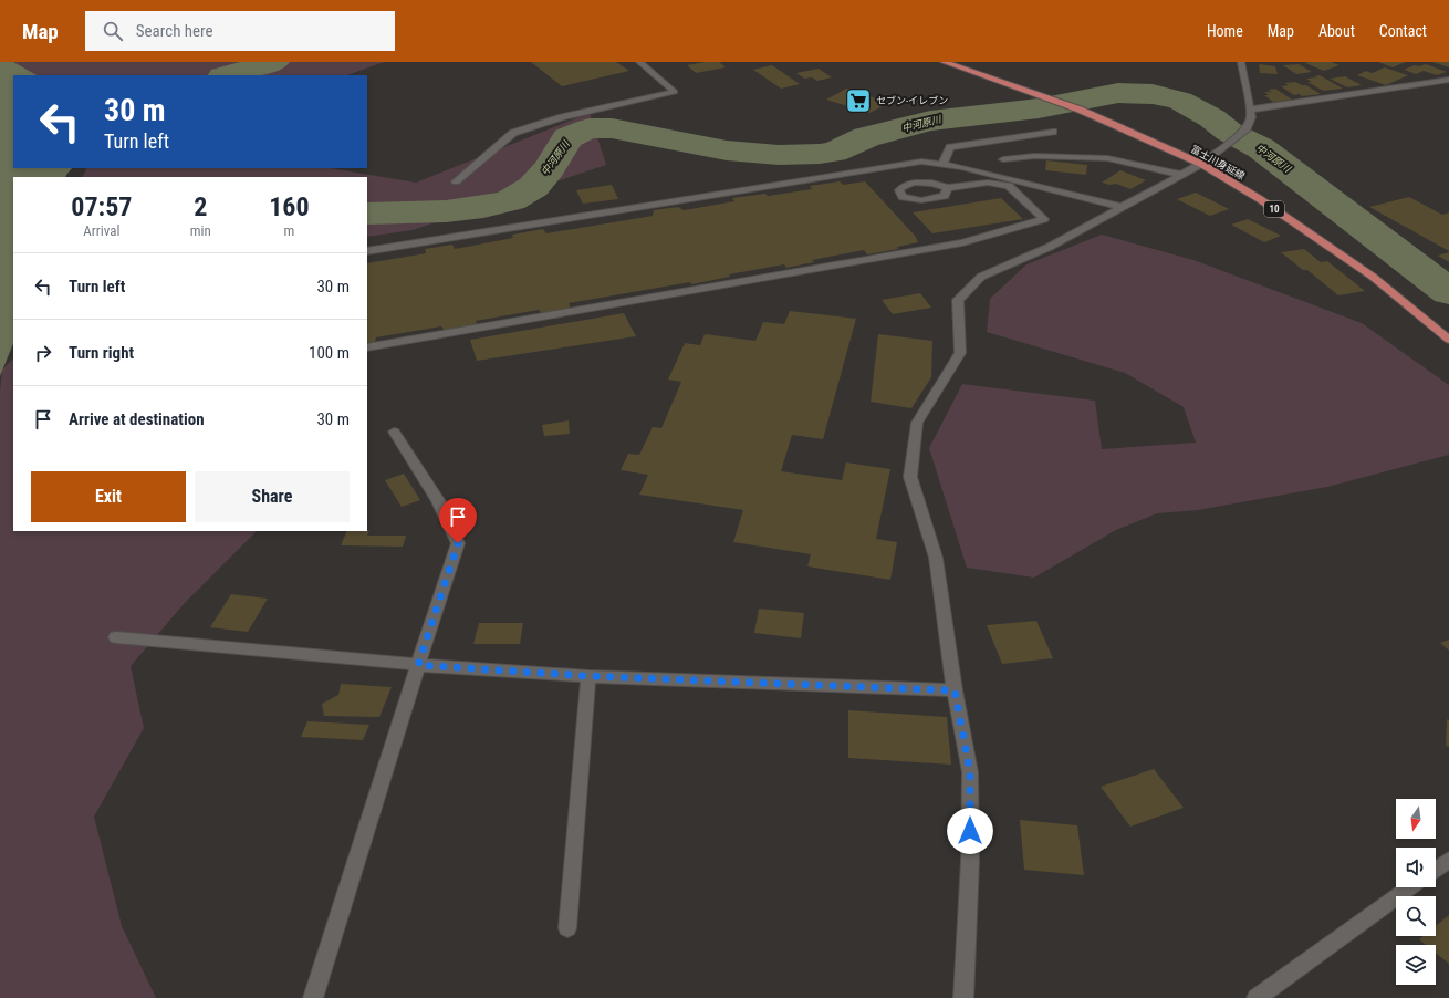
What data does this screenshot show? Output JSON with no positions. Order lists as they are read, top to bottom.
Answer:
{
  "streets": {
    "main road": ["富士川身延線", "10"]
  },
  "water": ["中河原川"],
  "places": {
    "supermarket": ["セブン-イレブン"]
  },
  "north": "bottom",
  "page": {
    "header": "Map",
    "search": "Search here",
    "nav": [
      "Home",
      "Map",
      "About",
      "Contact"
    ],
    "turn": ["30 m", "Turn left"],
    "eta": [
      "07:57",
      "Arrival",
      "2",
      "min",
      "160",
      "m"
    ],
    "list": [
      {
        "name": "Turn left",
        "value": "30 m"
      },
      {
        "name": "Turn right",
        "value": "100 m"
      },
      {
        "name": "Arrive at destination",
        "value": "30 m"
      }
    ],
    "buttons": ["Exit", "Share"]
  }
}
